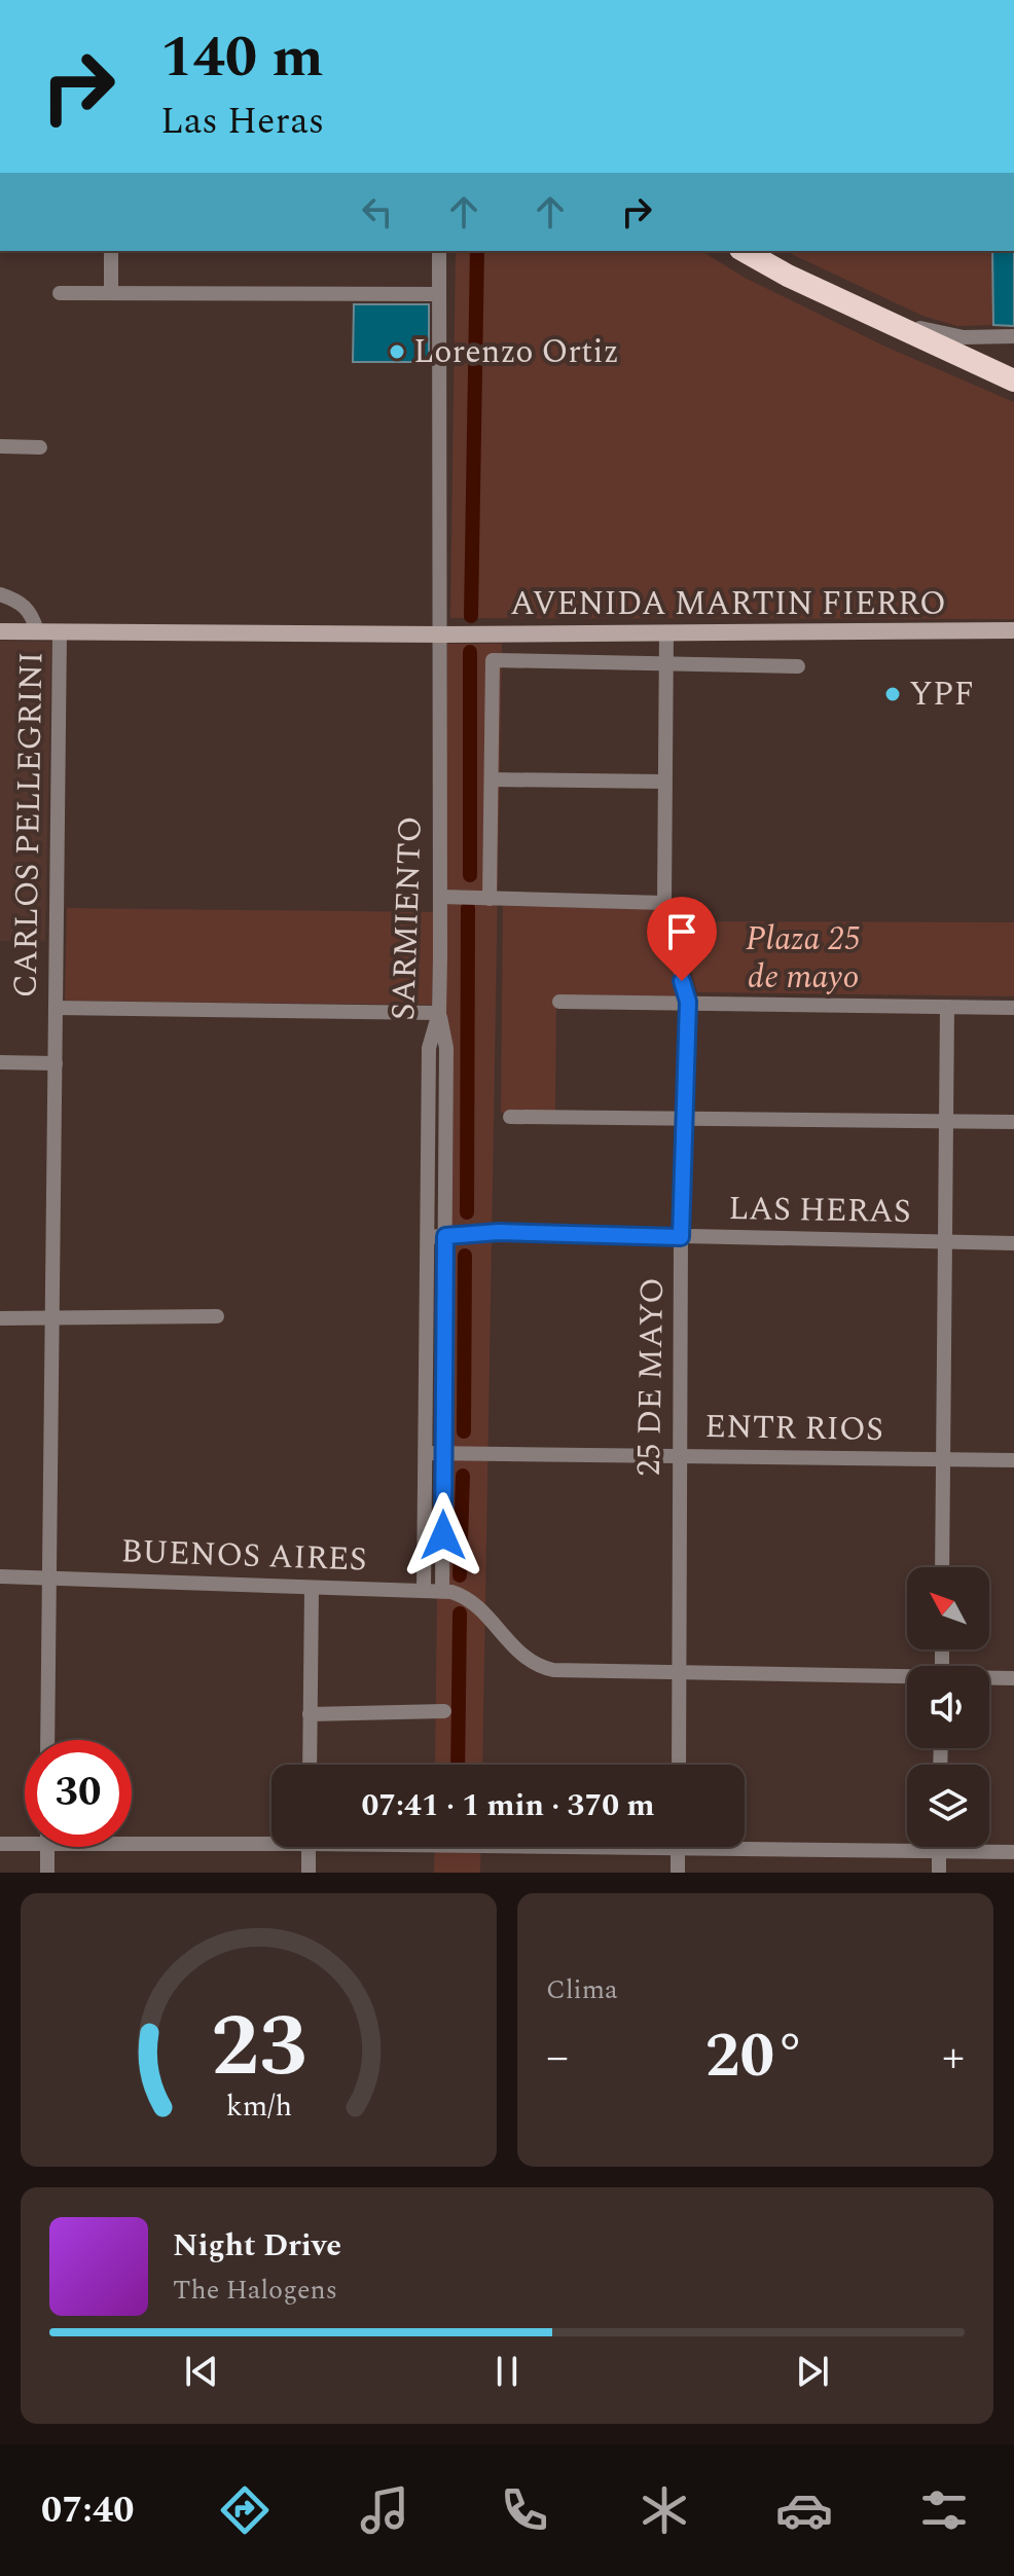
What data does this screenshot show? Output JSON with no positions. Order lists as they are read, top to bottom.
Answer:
{
  "streets": {
    "main road": ["AVENIDA MARTIN FIERRO"],
    "street": [
      "CARLOS PELLEGRINI",
      "SARMIENTO",
      "LAS HERAS",
      "25 DE MAYO",
      "ENTR RIOS",
      "BUENOS AIRES"
    ]
  },
  "crossings": [
    ["AVENIDA MARTIN FIERRO", "CARLOS PELLEGRINI"],
    ["AVENIDA MARTIN FIERRO", "SARMIENTO"],
    ["AVENIDA MARTIN FIERRO", "25 DE MAYO"],
    ["CARLOS PELLEGRINI", "BUENOS AIRES"],
    ["SARMIENTO", "LAS HERAS"],
    ["SARMIENTO", "ENTR RIOS"],
    ["SARMIENTO", "BUENOS AIRES"],
    ["LAS HERAS", "25 DE MAYO"],
    ["25 DE MAYO", "ENTR RIOS"]
  ],
  "parks": ["Plaza 25 de mayo"],
  "places": ["Lorenzo Ortiz", "YPF"],
  "north": "top left",
  "page": {
    "turn": ["140 m", "Las Heras"],
    "limit": "30",
    "trip": "07:41 · 1 min · 370 m",
    "tile": "Clima",
    "heat": ["−", "20°", "+"],
    "song": ["Night Drive", "The Halogens"],
    "tabs": "07:40",
    "gauge": ["23", "km/h"]
  }
}
